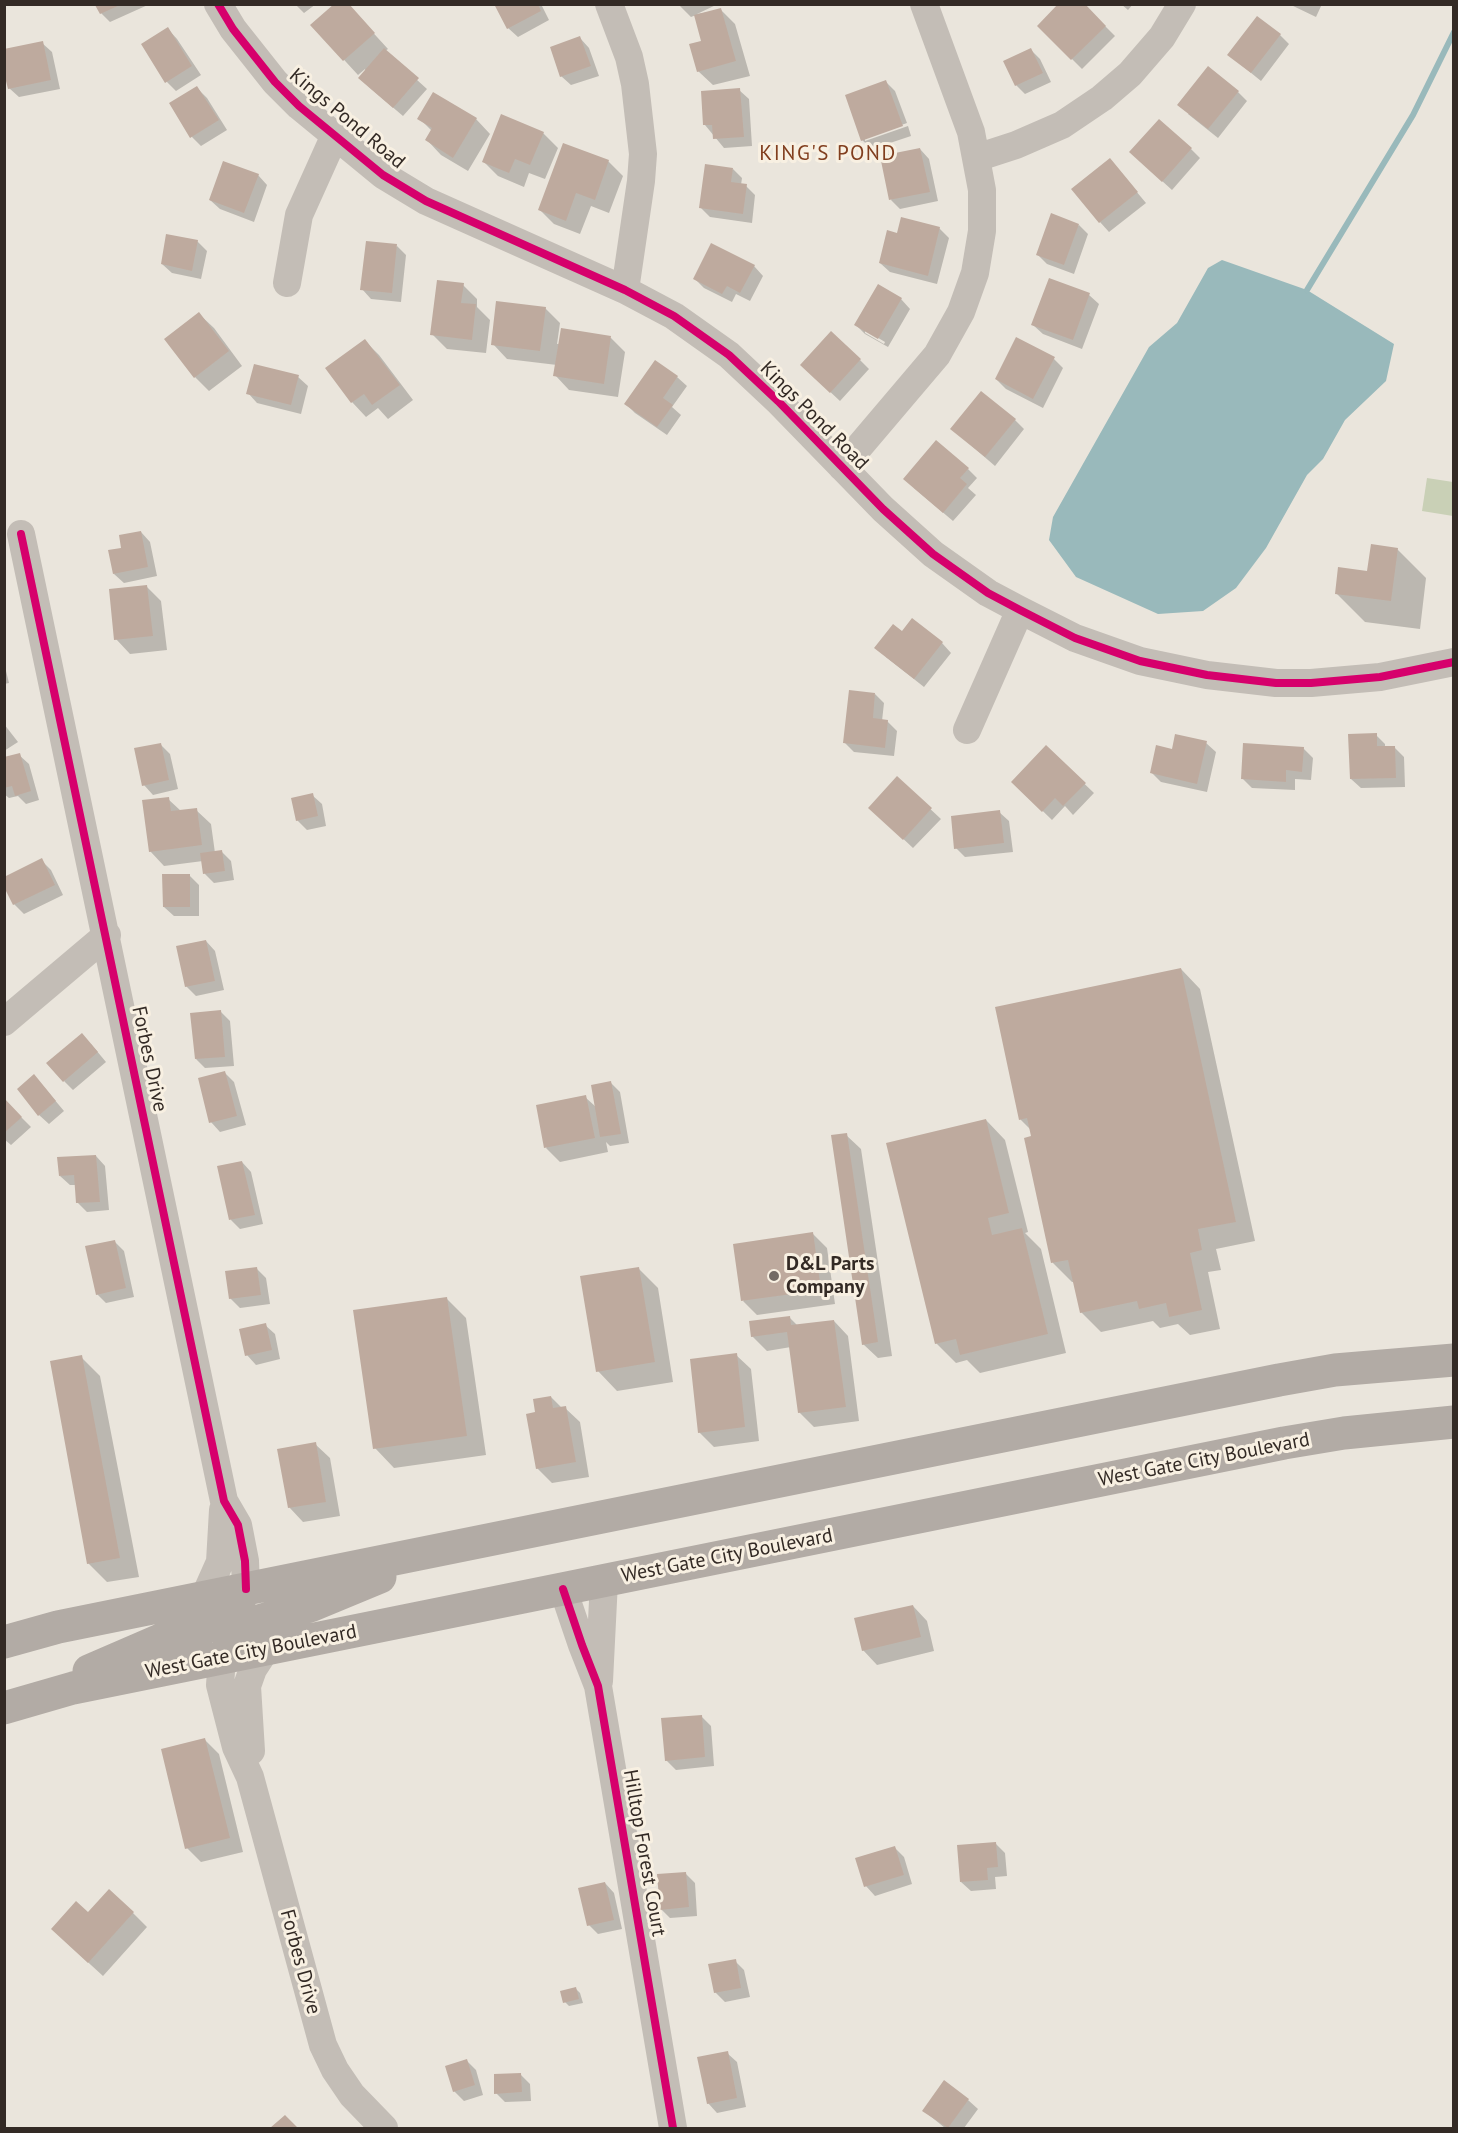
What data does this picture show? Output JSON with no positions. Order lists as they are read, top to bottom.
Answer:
{
  "streets": {
    "main road": ["West Gate City Boulevard"],
    "street": ["Kings Pond Road", "Forbes Drive", "Hilltop Forest Court"]
  },
  "crossings": [
    ["Forbes Drive", "West Gate City Boulevard"],
    ["West Gate City Boulevard", "Hilltop Forest Court"]
  ],
  "districts": ["KING'S POND"],
  "places": ["D&L Parts Company"]
}
